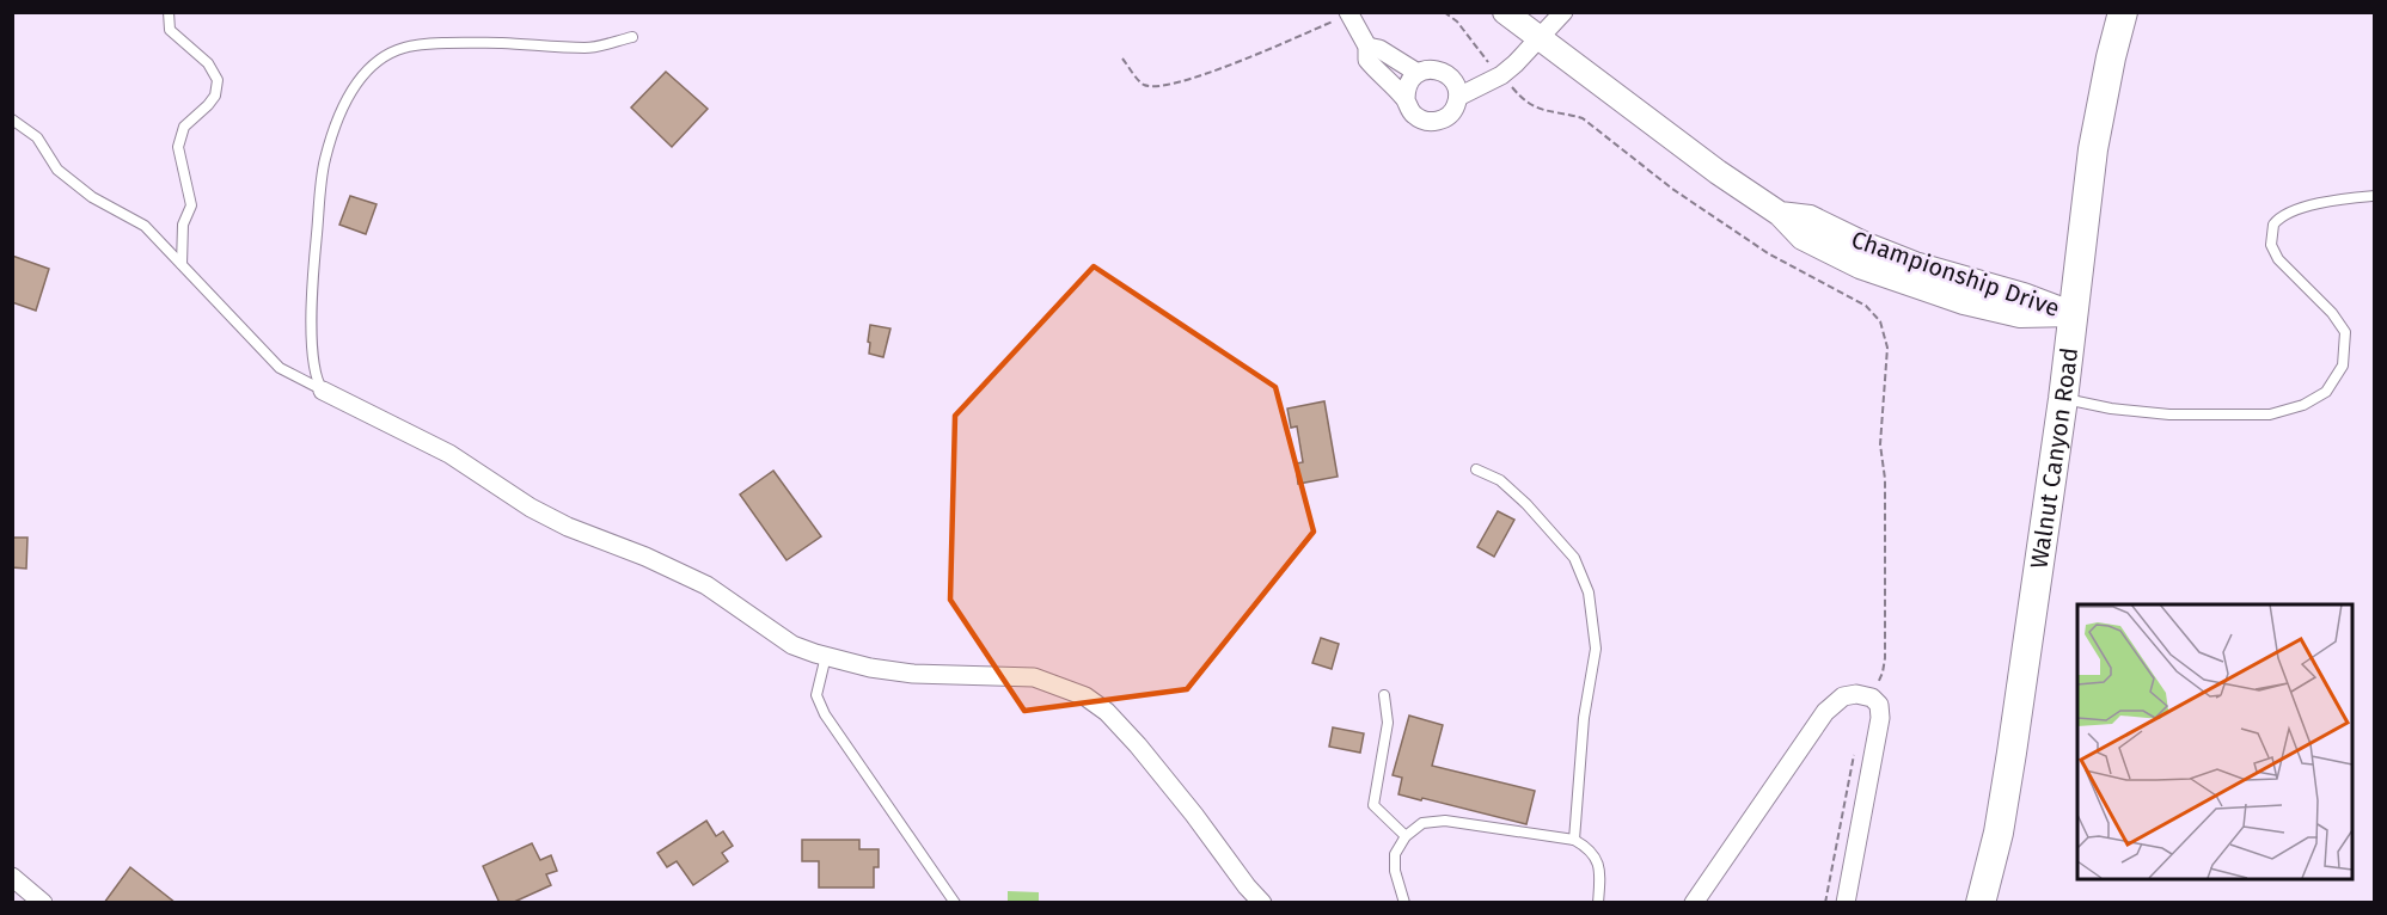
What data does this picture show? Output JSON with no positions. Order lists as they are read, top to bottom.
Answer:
{
  "streets": {
    "main road": ["Walnut Canyon Road"],
    "street": ["Championship Drive"]
  },
  "crossings": [
    ["Championship Drive", "Walnut Canyon Road"]
  ]
}
